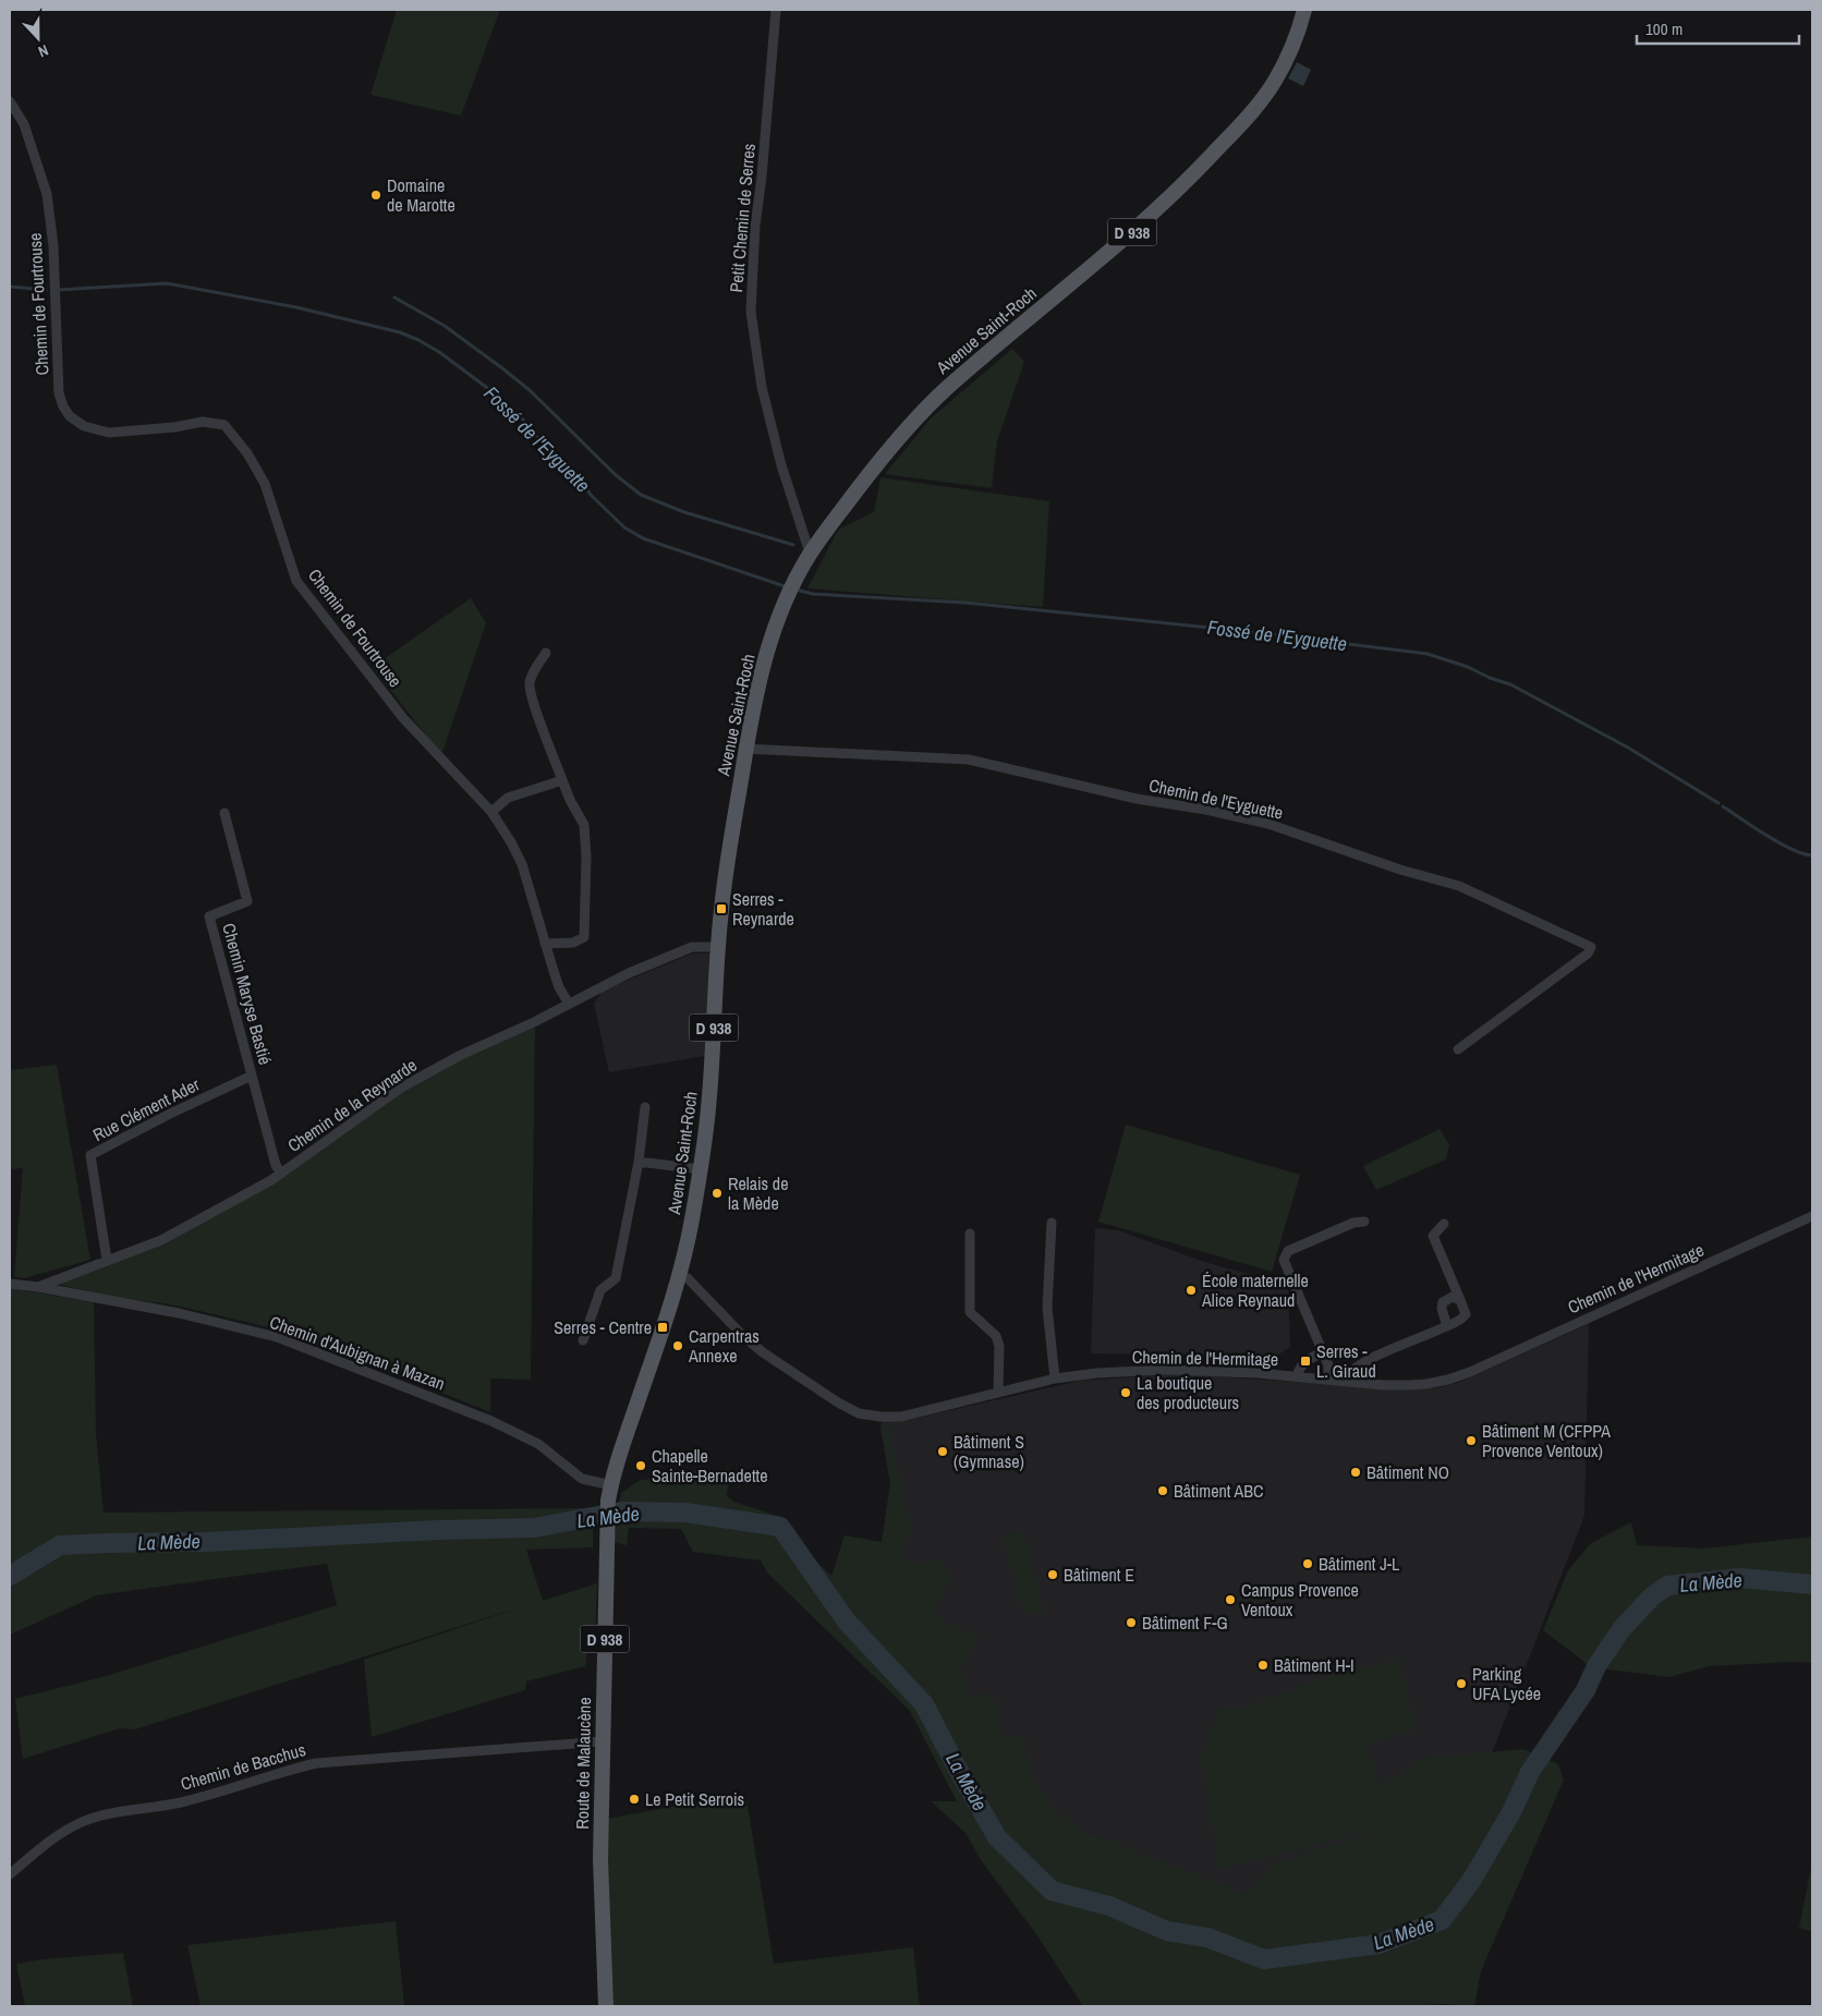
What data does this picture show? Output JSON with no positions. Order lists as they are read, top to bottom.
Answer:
{
  "streets": {
    "main road": ["D 938", "Avenue Saint-Roch", "Route de Malaucène"],
    "street": [
      "Petit Chemin de Serres",
      "Chemin de Fourtrouse",
      "Chemin de l'Eyguette",
      "Chemin Maryse Bastié",
      "Chemin de la Reynarde",
      "Rue Clément Ader",
      "Chemin de l'Hermitage",
      "Chemin d'Aubignan à Mazan",
      "Chemin de Bacchus"
    ]
  },
  "crossings": [
    ["Petit Chemin de Serres", "Avenue Saint-Roch"],
    ["Chemin de Fourtrouse", "Chemin de la Reynarde"],
    ["Avenue Saint-Roch", "Chemin de l'Eyguette"],
    ["Avenue Saint-Roch", "Chemin de la Reynarde"],
    ["Avenue Saint-Roch", "Chemin de l'Hermitage"],
    ["Avenue Saint-Roch", "Chemin d'Aubignan à Mazan"],
    ["Avenue Saint-Roch", "Route de Malaucène"],
    ["Chemin Maryse Bastié", "Chemin de la Reynarde"],
    ["Chemin Maryse Bastié", "Rue Clément Ader"],
    ["Chemin de la Reynarde", "Rue Clément Ader"],
    ["Chemin de la Reynarde", "Chemin d'Aubignan à Mazan"],
    ["Route de Malaucène", "Chemin de Bacchus"]
  ],
  "water": ["Fossé de l'Eyguette", "La Mède"],
  "places": {
    "other": [
      "Domaine de Marotte",
      "Relais de la Mède",
      "École maternelle Alice Reynaud",
      "Carpentras Annexe",
      "La boutique des producteurs",
      "Bâtiment M (CFPPA Provence Ventoux)",
      "Bâtiment S (Gymnase)",
      "Chapelle Sainte-Bernadette",
      "Bâtiment NO",
      "Bâtiment ABC",
      "Bâtiment J-L",
      "Bâtiment E",
      "Campus Provence Ventoux",
      "Bâtiment F-G",
      "Bâtiment H-I",
      "Parking UFA Lycée",
      "Le Petit Serrois"
    ],
    "transit": ["Serres - Reynarde", "Serres - Centre", "Serres - L. Giraud"]
  },
  "scale_bar": "100 m",
  "north": "bottom"
}
